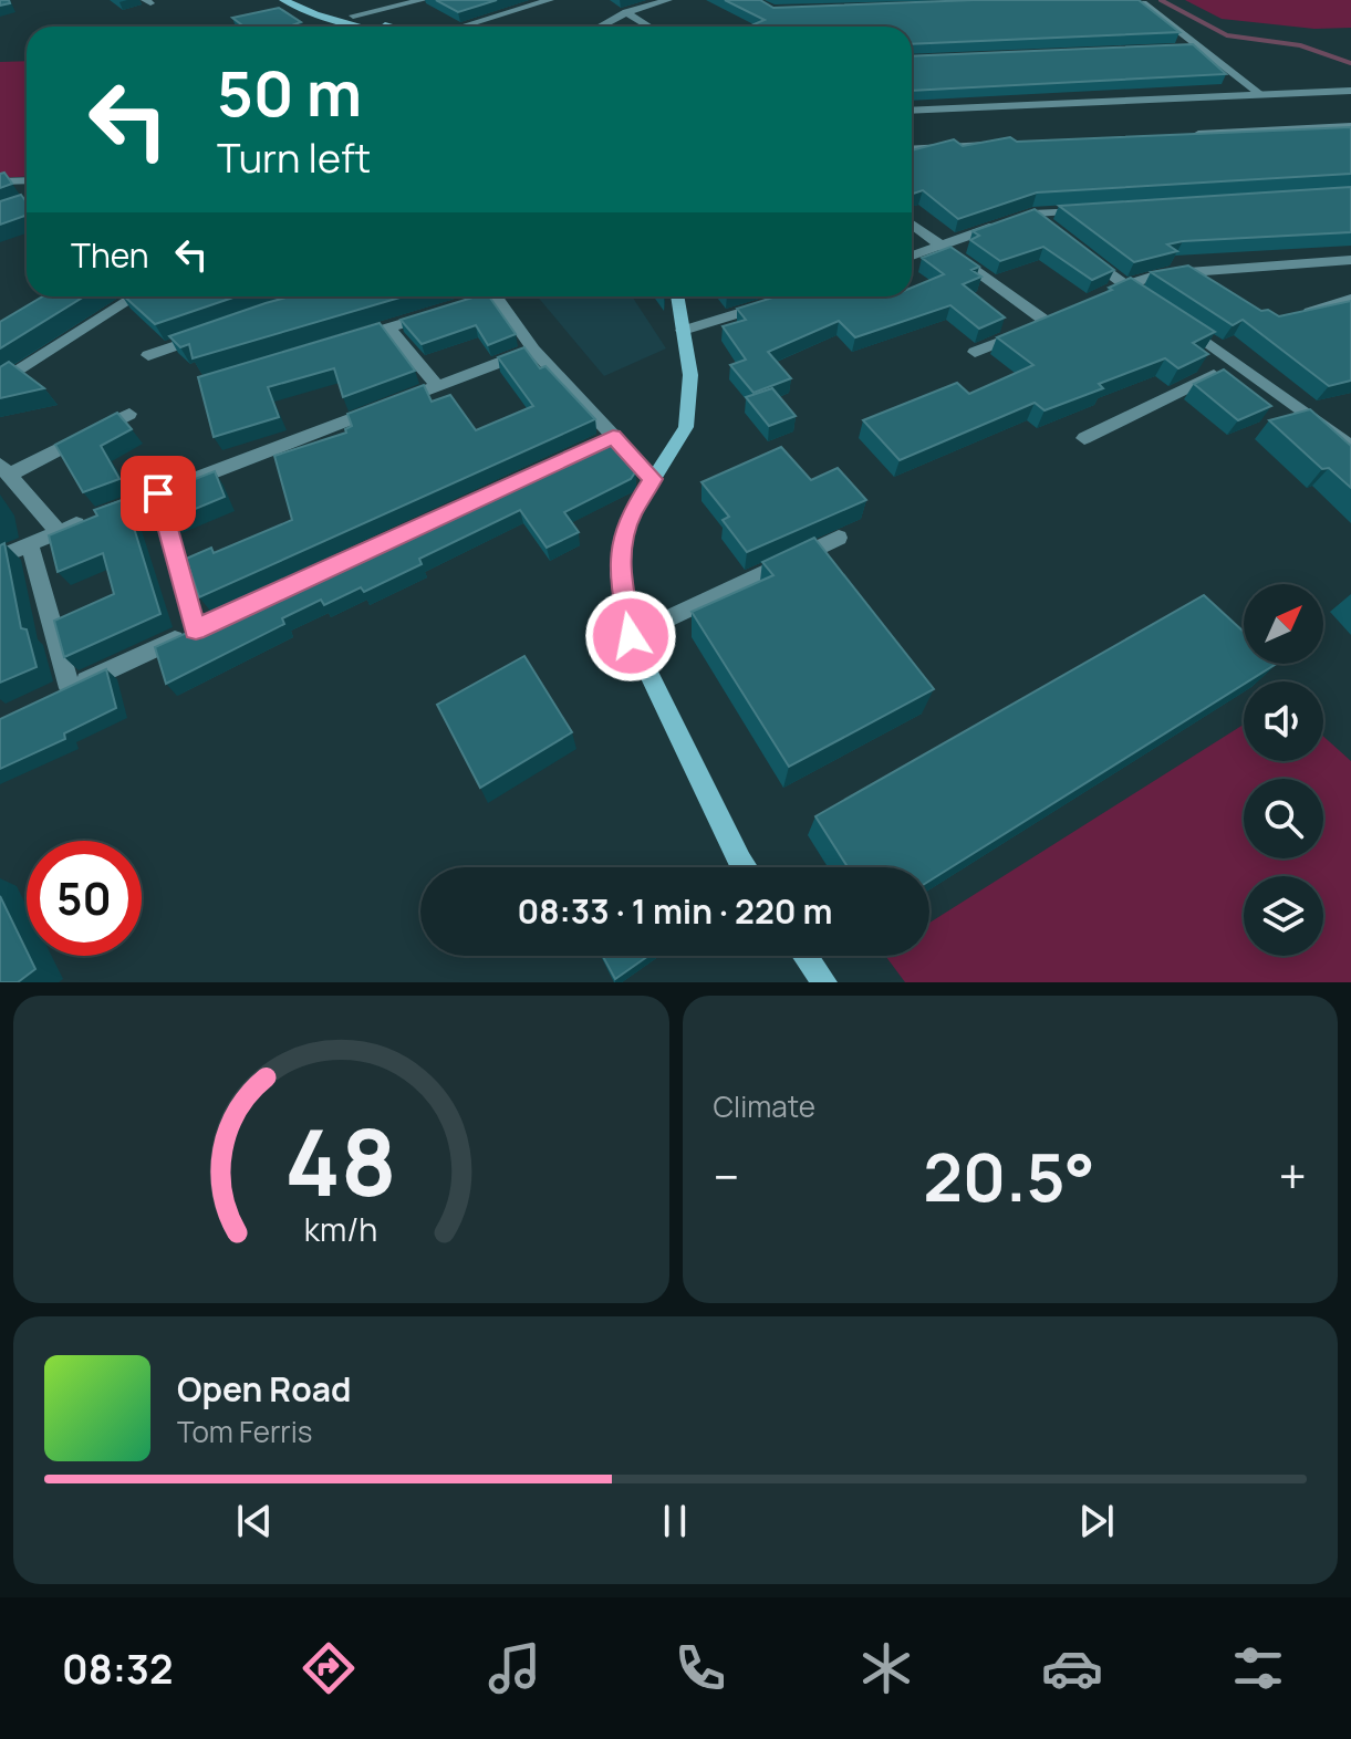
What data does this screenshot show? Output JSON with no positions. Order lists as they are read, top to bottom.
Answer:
{
  "north": "top right",
  "page": {
    "turn": ["50 m", "Turn left"],
    "then": "Then",
    "limit": "50",
    "trip": "08:33 · 1 min · 220 m",
    "tile": "Climate",
    "heat": ["−", "20.5°", "+"],
    "song": ["Open Road", "Tom Ferris"],
    "tabs": "08:32",
    "gauge": ["48", "km/h"]
  }
}
